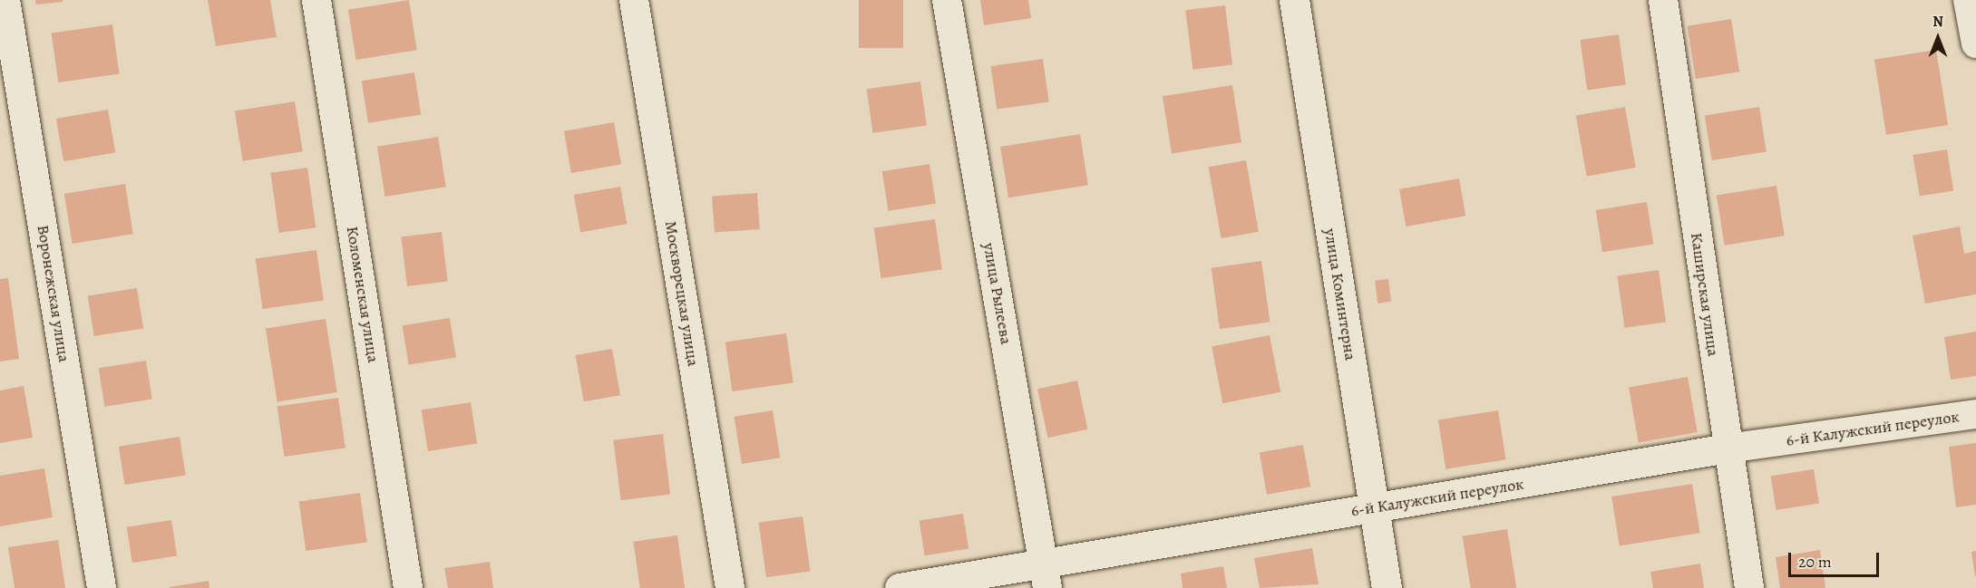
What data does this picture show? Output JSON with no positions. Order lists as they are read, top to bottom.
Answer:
{
  "streets": {
    "street": [
      "Воронежская улица",
      "Москворецкая улица",
      "улица Рылеева",
      "Коломенская улица",
      "улица Коминтерна",
      "Каширская улица",
      "6-й Калужский переулок"
    ]
  },
  "crossings": [
    ["улица Рылеева", "6-й Калужский переулок"],
    ["улица Коминтерна", "6-й Калужский переулок"],
    ["Каширская улица", "6-й Калужский переулок"]
  ],
  "scale_bar": "20 m",
  "north": "top"
}
